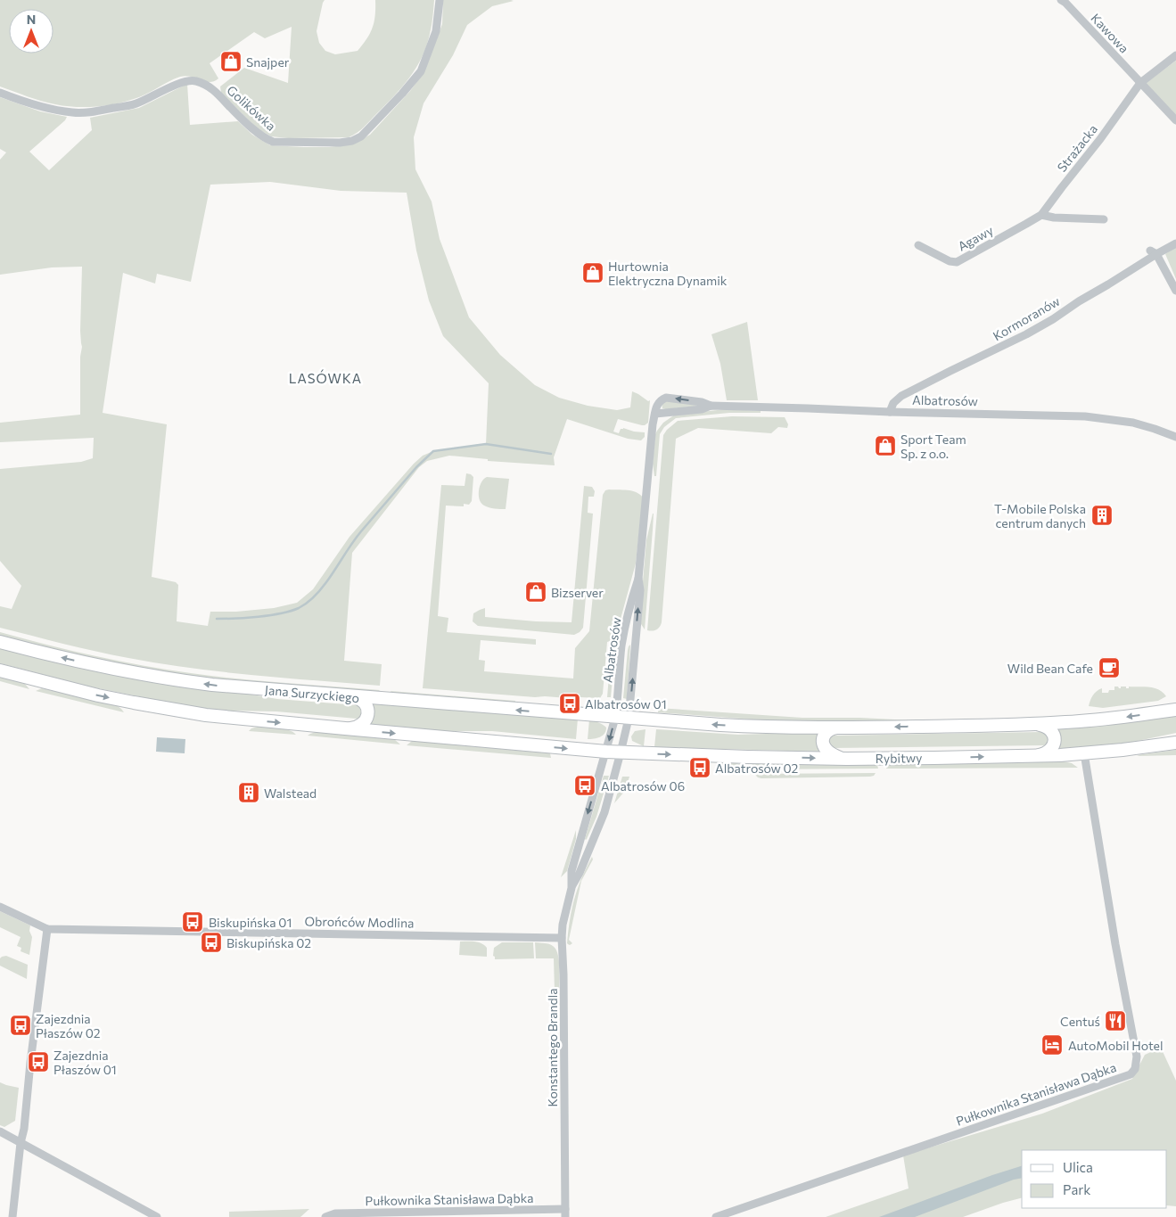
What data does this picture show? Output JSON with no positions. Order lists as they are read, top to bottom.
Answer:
{
  "streets": {
    "main road": ["Jana Surzyckiego", "Rybitwy"],
    "street": [
      "Kawowa",
      "Golikówka",
      "Strażacka",
      "Agawy",
      "Kormoranów",
      "Albatrosów",
      "Obrońców Modlina",
      "Konstantego Brandla",
      "Pułkownika Stanisława Dąbka"
    ]
  },
  "crossings": [
    ["Kawowa", "Strażacka"],
    ["Strażacka", "Agawy"],
    ["Kormoranów", "Albatrosów"],
    ["Albatrosów", "Jana Surzyckiego"],
    ["Albatrosów", "Rybitwy"],
    ["Albatrosów", "Konstantego Brandla"],
    ["Rybitwy", "Konstantego Brandla"],
    ["Rybitwy", "Pułkownika Stanisława Dąbka"],
    ["Obrońców Modlina", "Konstantego Brandla"],
    ["Konstantego Brandla", "Pułkownika Stanisława Dąbka"]
  ],
  "districts": ["LASÓWKA"],
  "places": {
    "shop": [
      "Snajper",
      "Hurtownia Elektryczna Dynamik",
      "Sport Team Sp. z o.o.",
      "Bizserver"
    ],
    "building": ["T‑Mobile Polska centrum danych", "Walstead"],
    "cafe": ["Wild Bean Cafe"],
    "bus stop": [
      "Albatrosów 01",
      "Albatrosów 02",
      "Albatrosów 06",
      "Biskupińska 01",
      "Biskupińska 02",
      "Zajezdnia Płaszów 02",
      "Zajezdnia Płaszów 01"
    ],
    "restaurant": ["Centuś"],
    "hotel": ["AutoMobil Hotel"]
  },
  "legend": ["Ulica", "Park"],
  "north": "top"
}
